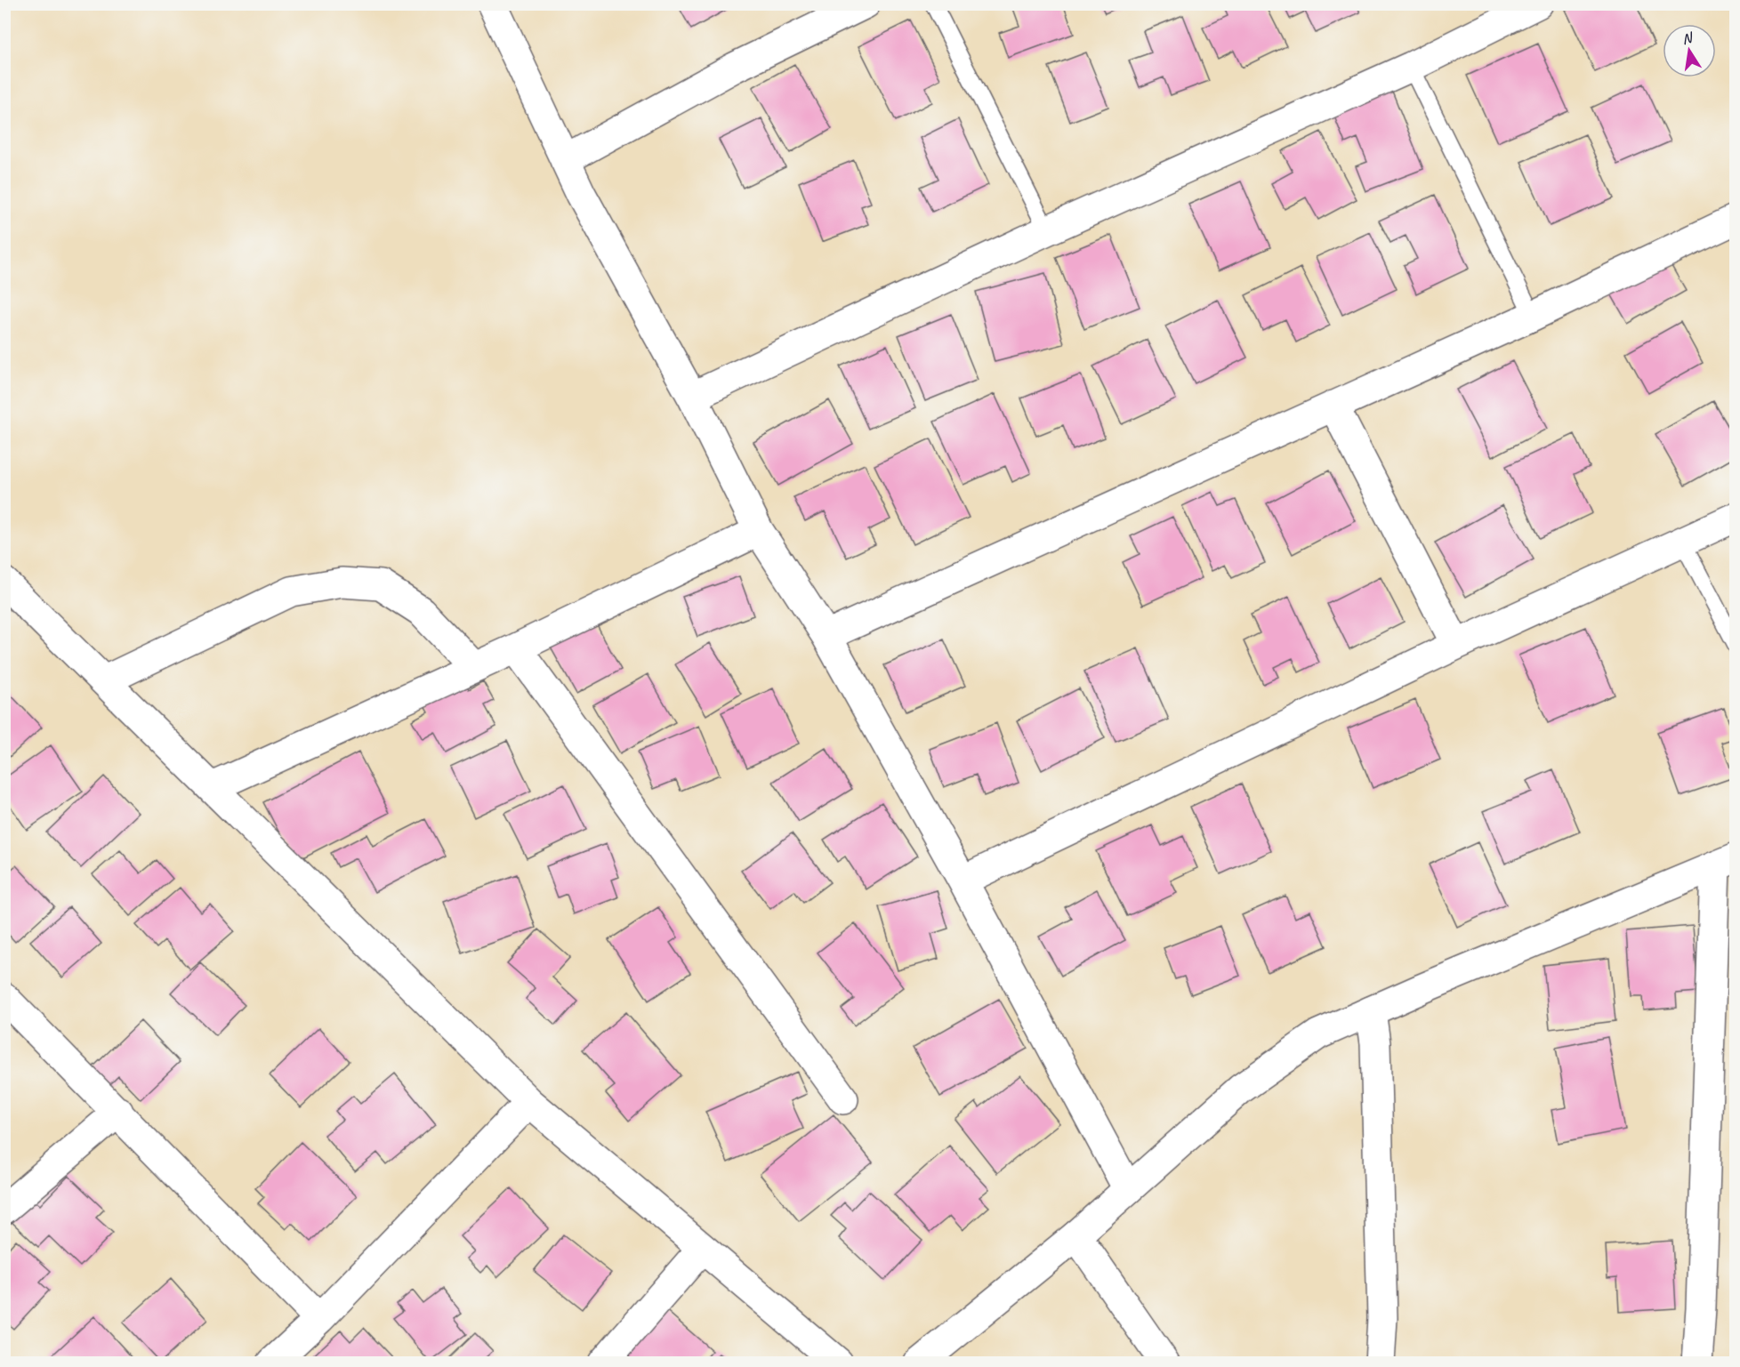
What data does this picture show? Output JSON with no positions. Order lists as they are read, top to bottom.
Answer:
{
  "north": "top"
}
